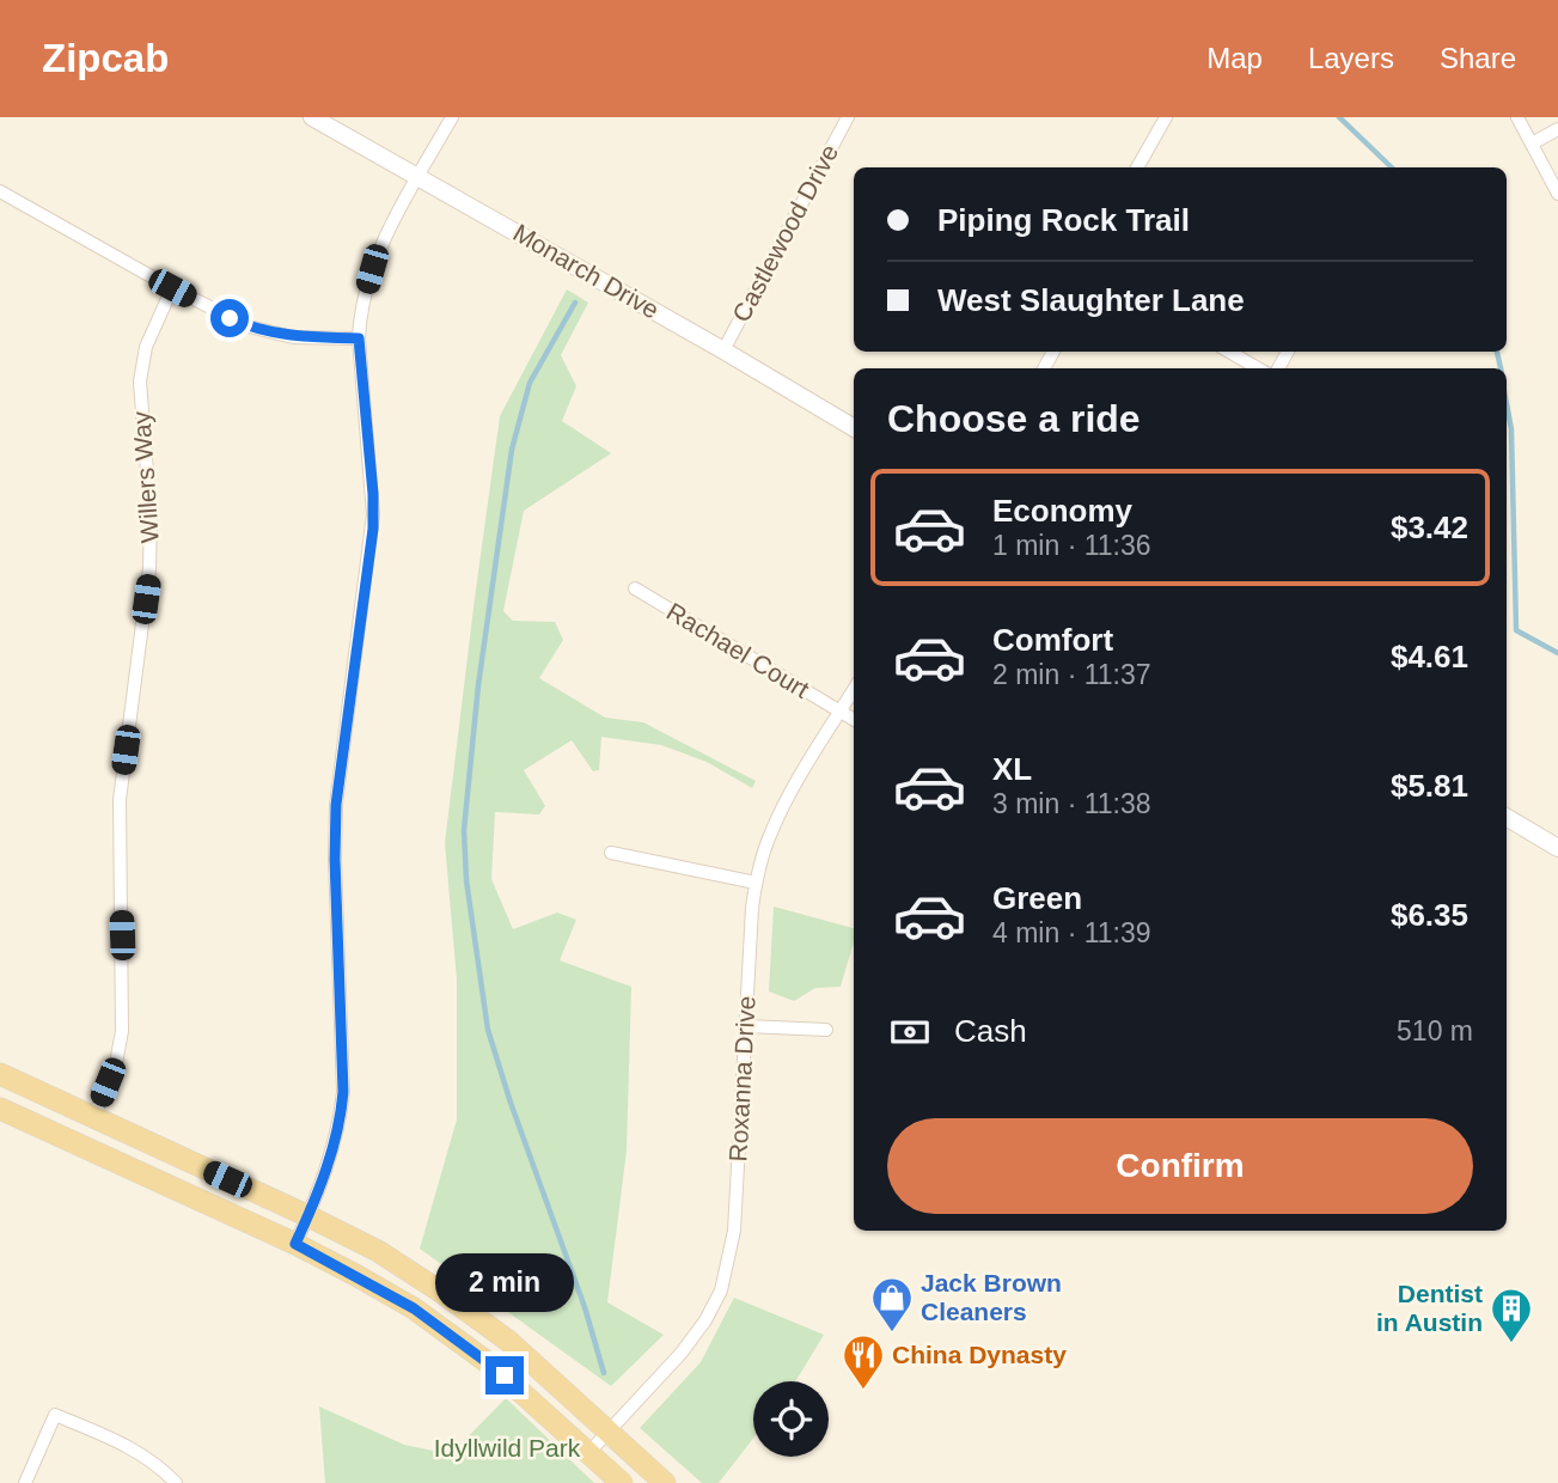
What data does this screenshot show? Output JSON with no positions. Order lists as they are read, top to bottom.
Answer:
{
  "streets": {
    "street": [
      "Castlewood Drive",
      "Monarch Drive",
      "Willers Way",
      "Rachael Court",
      "Roxanna Drive"
    ]
  },
  "crossings": [
    ["Castlewood Drive", "Monarch Drive"],
    ["Rachael Court", "Roxanna Drive"]
  ],
  "parks": ["Idyllwild Park"],
  "places": {
    "shop": ["Jack Brown Cleaners"],
    "building": ["Dentist in Austin"],
    "restaurant": ["China Dynasty"]
  },
  "page": {
    "header": "Zipcab",
    "nav": ["Map", "Layers", "Share"],
    "banner": ["Piping Rock Trail", "West Slaughter Lane"],
    "heading": "Choose a ride",
    "list": [
      {
        "name": "Economy",
        "note": "1 min · 11:36",
        "value": "$3.42"
      },
      {
        "name": "Comfort",
        "note": "2 min · 11:37",
        "value": "$4.61"
      },
      {
        "name": "XL",
        "note": "3 min · 11:38",
        "value": "$5.81"
      },
      {
        "name": "Green",
        "note": "4 min · 11:39",
        "value": "$6.35"
      }
    ],
    "pay": ["Cash", "510 m"],
    "buttons": "Confirm",
    "bubble": "2 min"
  }
}
